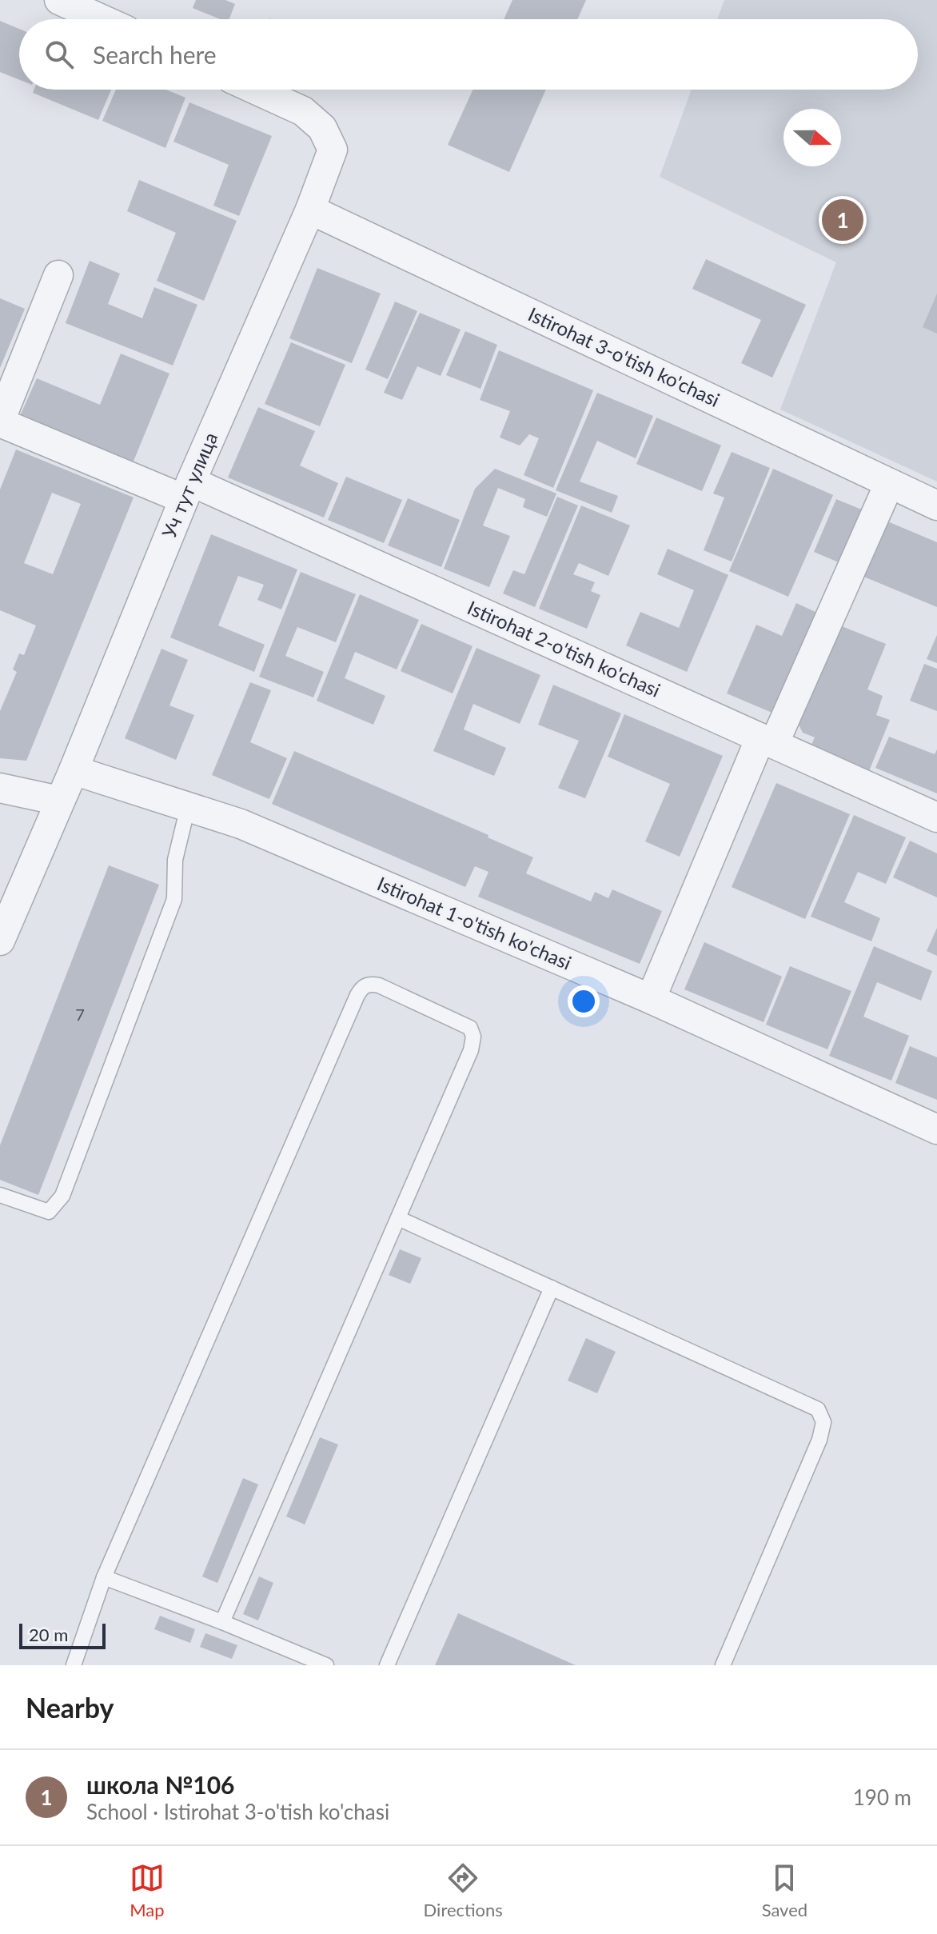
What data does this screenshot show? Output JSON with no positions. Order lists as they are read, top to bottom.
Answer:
{
  "streets": {
    "street": [
      "Istirohat 3-o'tish ko'chasi",
      "Уч тут улица",
      "Istirohat 2-o'tish ko'chasi",
      "Istirohat 1-o'tish ko'chasi"
    ]
  },
  "crossings": [
    ["Istirohat 3-o'tish ko'chasi", "Уч тут улица"],
    ["Уч тут улица", "Istirohat 2-o'tish ko'chasi"],
    ["Уч тут улица", "Istirohat 1-o'tish ko'chasi"]
  ],
  "house_numbers": ["7"],
  "scale_bar": "20 m",
  "north": "right",
  "page": {
    "search": "Search here",
    "pins": "1",
    "scale": "20 m",
    "heading": "Nearby",
    "list": [
      {
        "mark": "1",
        "name": "школа №106",
        "note": "School · Istirohat 3-o'tish ko'chasi",
        "value": "190 m"
      }
    ],
    "nav": ["Map", "Directions", "Saved"]
  }
}
